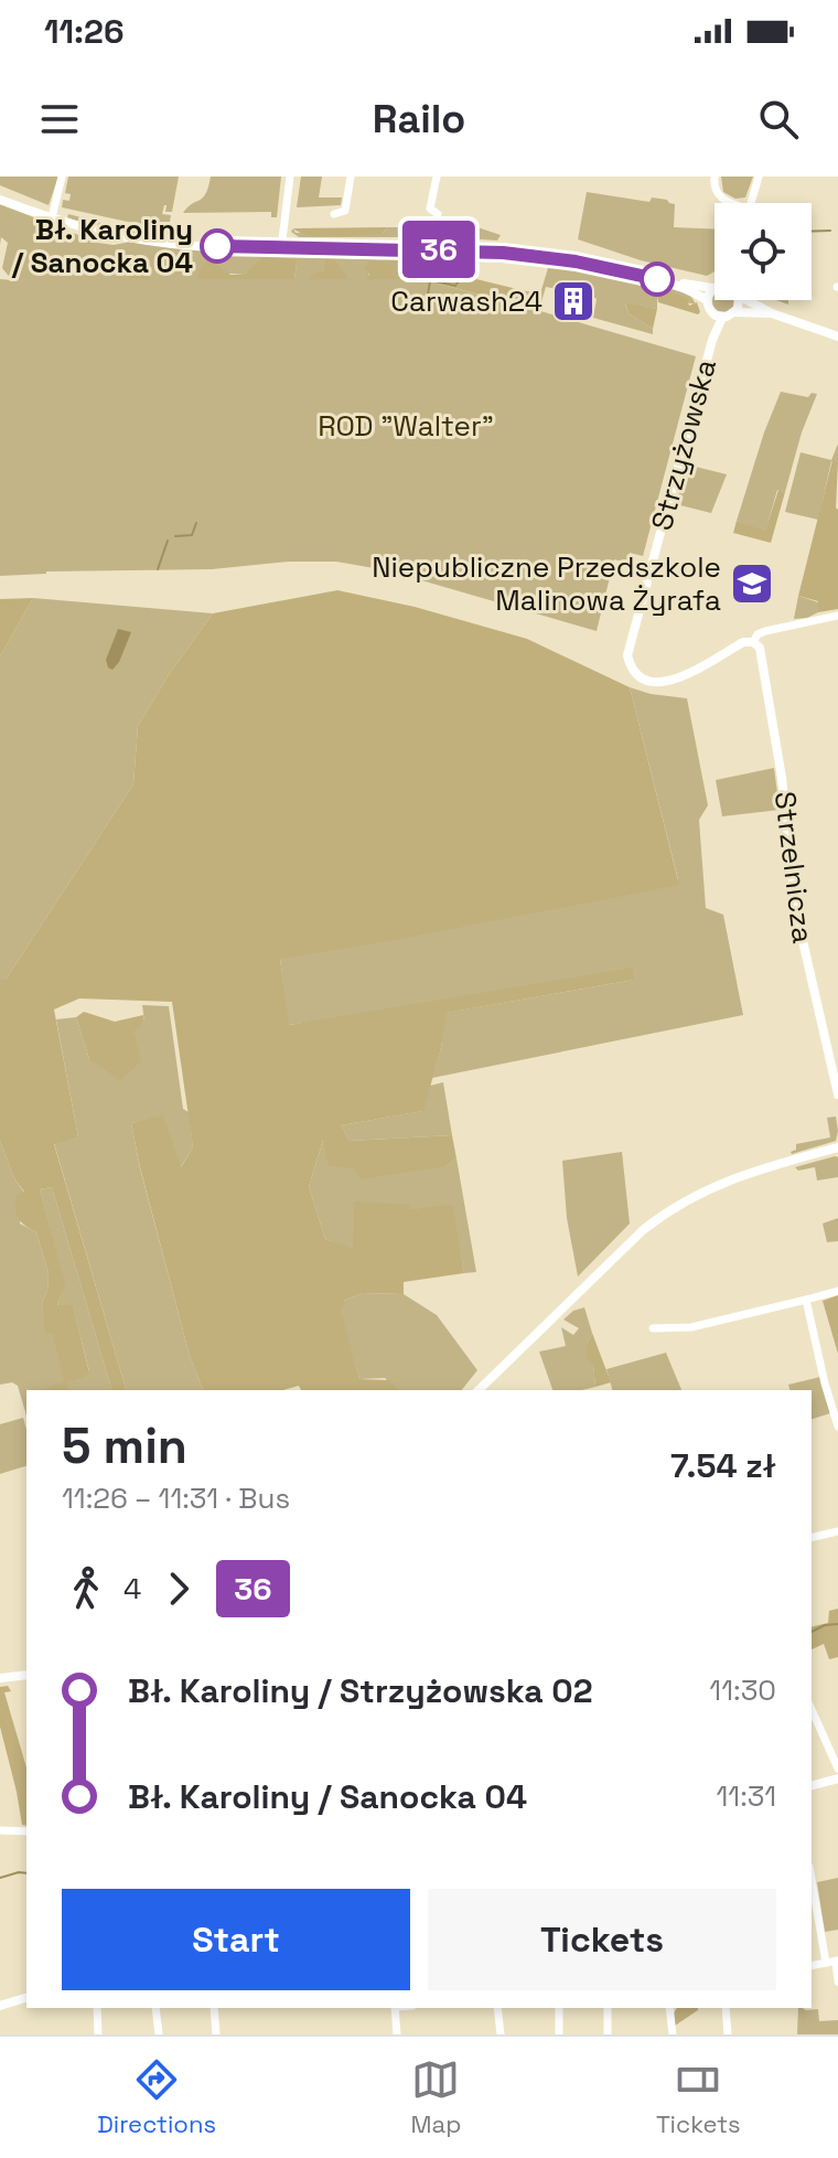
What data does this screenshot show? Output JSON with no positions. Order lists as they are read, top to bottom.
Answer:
{
  "streets": {
    "street": ["Strzyżowska", "Strzelnicza"]
  },
  "crossings": [
    ["Strzyżowska", "Strzelnicza"]
  ],
  "parks": ["ROD \"Walter\""],
  "places": {
    "other": ["Bł. Karoliny / Sanocka 04"],
    "building": ["Carwash24"],
    "school or university": ["Niepubliczne Przedszkole Malinowa Żyrafa"]
  },
  "lines": ["bus line 36"],
  "page": {
    "status": "11:26",
    "header": "Railo",
    "on_map": "36",
    "heading": ["5 min", "11:26 – 11:31 · Bus", "7.54 zł"],
    "legs": ["4", "36"],
    "list": [
      {
        "name": "Bł. Karoliny / Strzyżowska 02",
        "value": "11:30"
      },
      {
        "name": "Bł. Karoliny / Sanocka 04",
        "value": "11:31"
      }
    ],
    "buttons": ["Start", "Tickets"],
    "tabs": ["Directions", "Map", "Tickets"]
  }
}
